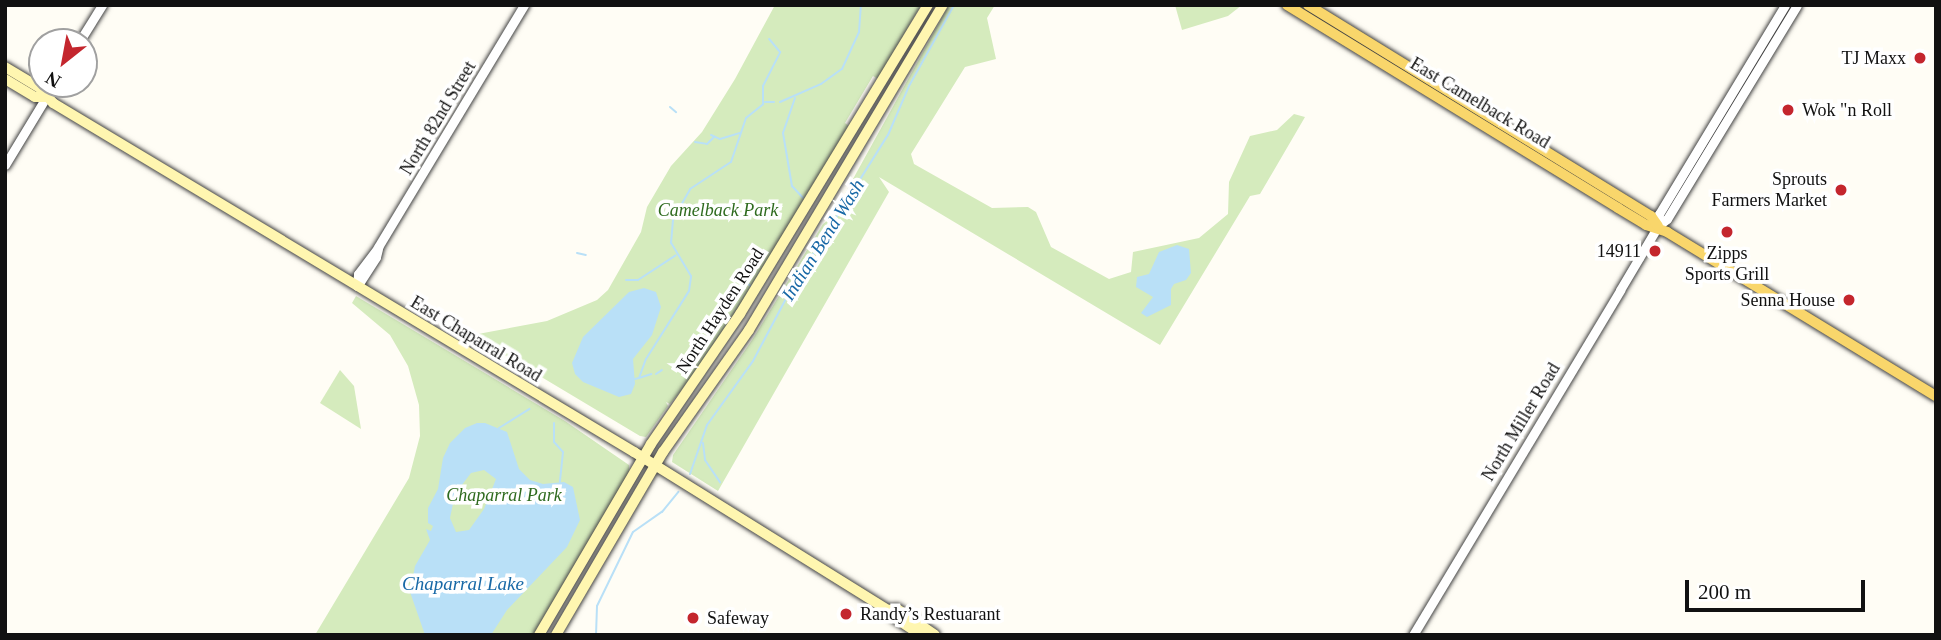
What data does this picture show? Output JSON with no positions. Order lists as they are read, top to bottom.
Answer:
{
  "streets": {
    "main road": ["East Camelback Road", "North Hayden Road", "East Chaparral Road"],
    "street": ["North 82nd Street", "North Miller Road"]
  },
  "crossings": [
    ["East Camelback Road", "North Miller Road"],
    ["North 82nd Street", "East Chaparral Road"],
    ["North Hayden Road", "East Chaparral Road"]
  ],
  "water": ["Indian Bend Wash", "Chaparral Lake"],
  "parks": ["Camelback Park", "Chaparral Park"],
  "places": [
    "TJ Maxx",
    "Wok \"n Roll",
    "Sprouts Farmers Market",
    "Zipps Sports Grill",
    "14911",
    "Senna House",
    "Randy’s Restuarant",
    "Safeway"
  ],
  "scale_bar": "200 m",
  "north": "bottom left"
}
